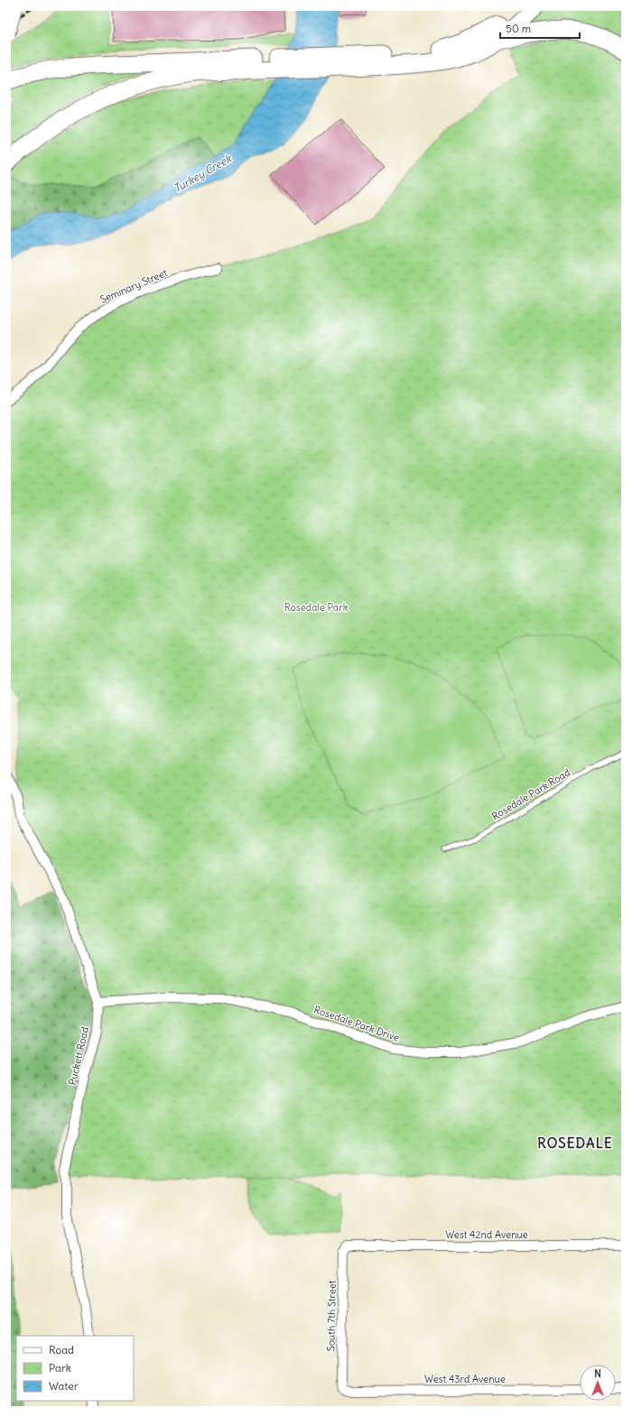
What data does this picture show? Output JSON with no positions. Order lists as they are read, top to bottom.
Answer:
{
  "streets": {
    "street": [
      "Seminary Street",
      "Rosedale Park Drive",
      "Puckett Road",
      "West 42nd Avenue",
      "South 7th Street",
      "West 43rd Avenue"
    ],
    "lane": ["Rosedale Park Road"]
  },
  "crossings": [
    ["Rosedale Park Drive", "Puckett Road"],
    ["West 42nd Avenue", "South 7th Street"],
    ["South 7th Street", "West 43rd Avenue"]
  ],
  "districts": ["ROSEDALE"],
  "water": ["Turkey Creek"],
  "parks": ["Rosedale Park"],
  "legend": ["Road", "Park", "Water"],
  "scale_bar": "50 m",
  "north": "top"
}
